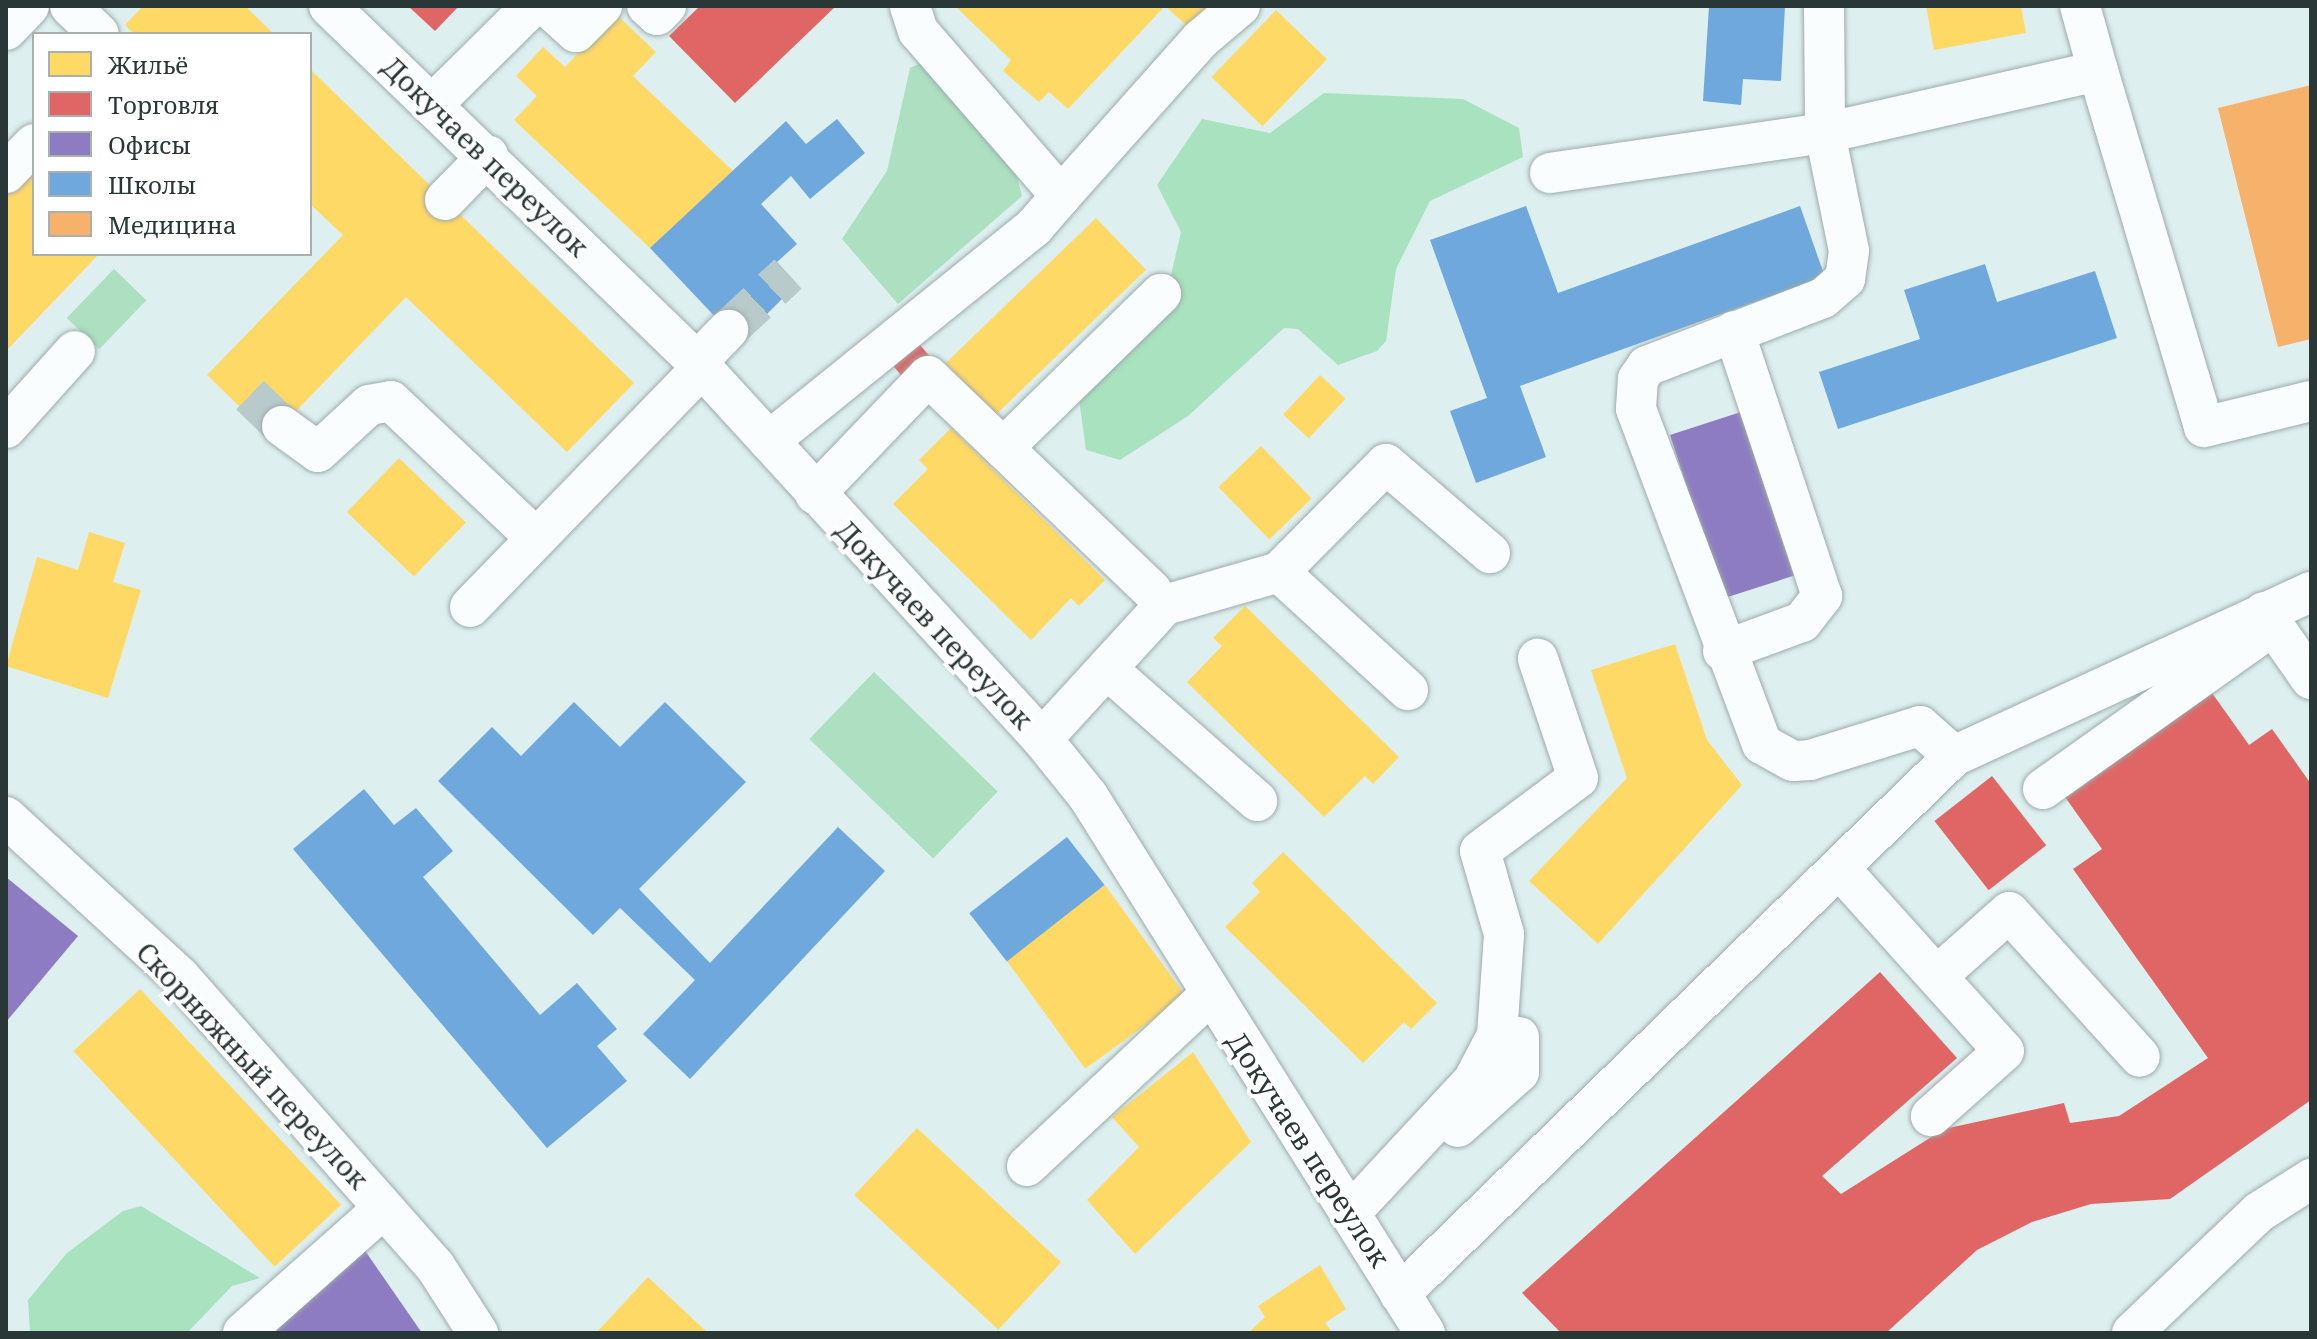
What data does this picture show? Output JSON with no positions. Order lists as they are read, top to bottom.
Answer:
{
  "streets": {
    "street": ["Докучаев переулок", "Скорняжный переулок"]
  },
  "legend": [
    "Жильё",
    "Торговля",
    "Офисы",
    "Школы",
    "Медицина"
  ]
}
